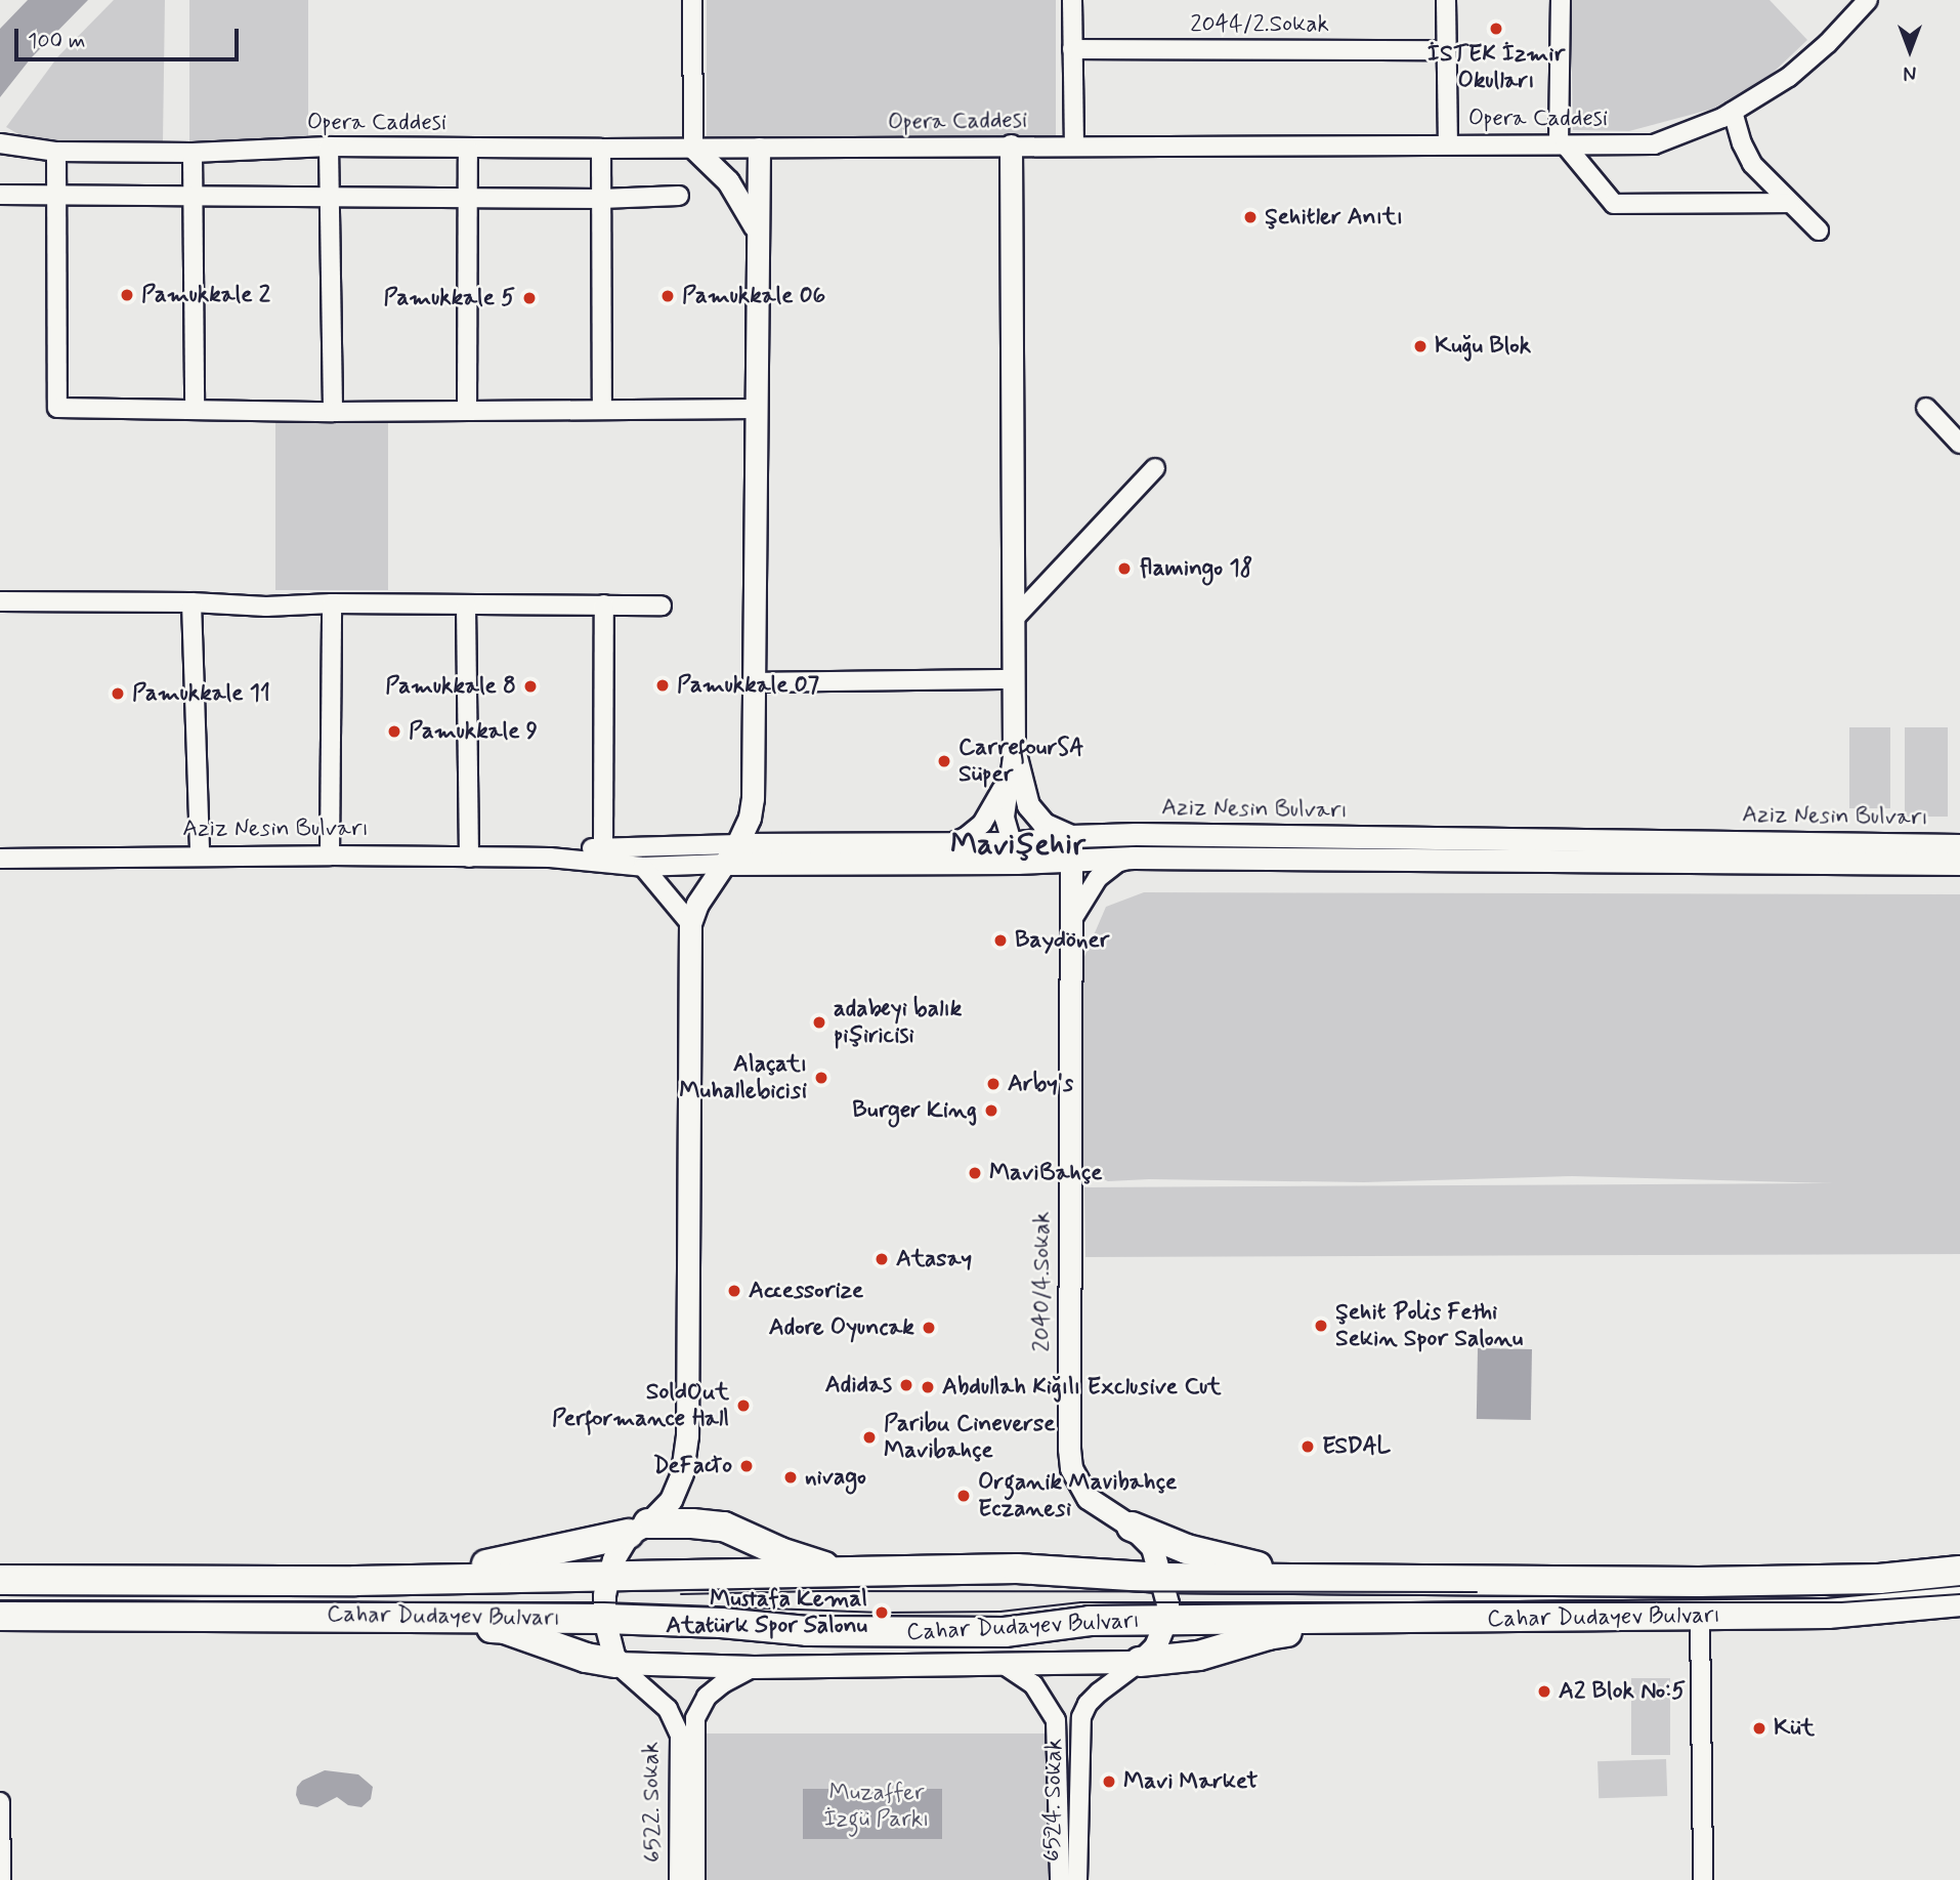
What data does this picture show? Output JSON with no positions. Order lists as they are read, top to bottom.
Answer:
{
  "streets": {
    "main road": ["Cahar Dudayev Bulvarı"],
    "street": [
      "2044/2.Sokak",
      "Opera Caddesi",
      "Aziz Nesin Bulvarı",
      "2040/4.Sokak",
      "6524. Sokak",
      "6522. Sokak"
    ]
  },
  "crossings": [
    ["Aziz Nesin Bulvarı", "2040/4.Sokak"],
    ["2040/4.Sokak", "Cahar Dudayev Bulvarı"]
  ],
  "districts": ["Mavişehir"],
  "parks": ["Muzaffer İzgü Parkı"],
  "places": [
    "İSTEK İzmir Okulları",
    "Şehitler Anıtı",
    "Pamukkale 2",
    "Pamukkale 06",
    "Pamukkale 5",
    "Kuğu Blok",
    "flamingo 18",
    "Pamukkale 07",
    "Pamukkale 8",
    "Pamukkale 11",
    "Pamukkale 9",
    "CarrefourSA Süper",
    "Baydöner",
    "adabeyi balık pişiricisi",
    "Alaçatı Muhallebicisi",
    "Arby's",
    "Burger King",
    "MaviBahçe",
    "Atasay",
    "Accessorize",
    "Şehit Polis Fethi Sekin Spor Salonu",
    "Adore Oyuncak",
    "Adidas",
    "Abdullah Kiğılı Exclusive Cut",
    "SoldOut Performance Hall",
    "Paribu Cineverse Mavibahçe",
    "ESDAL",
    "DeFacto",
    "nivago",
    "Organik Mavibahçe Eczanesi",
    "Mustafa Kemal Atatürk Spor Salonu",
    "A2 Blok No:5",
    "Küt",
    "Mavi Market"
  ],
  "scale_bar": "100 m",
  "north": "bottom"
}
